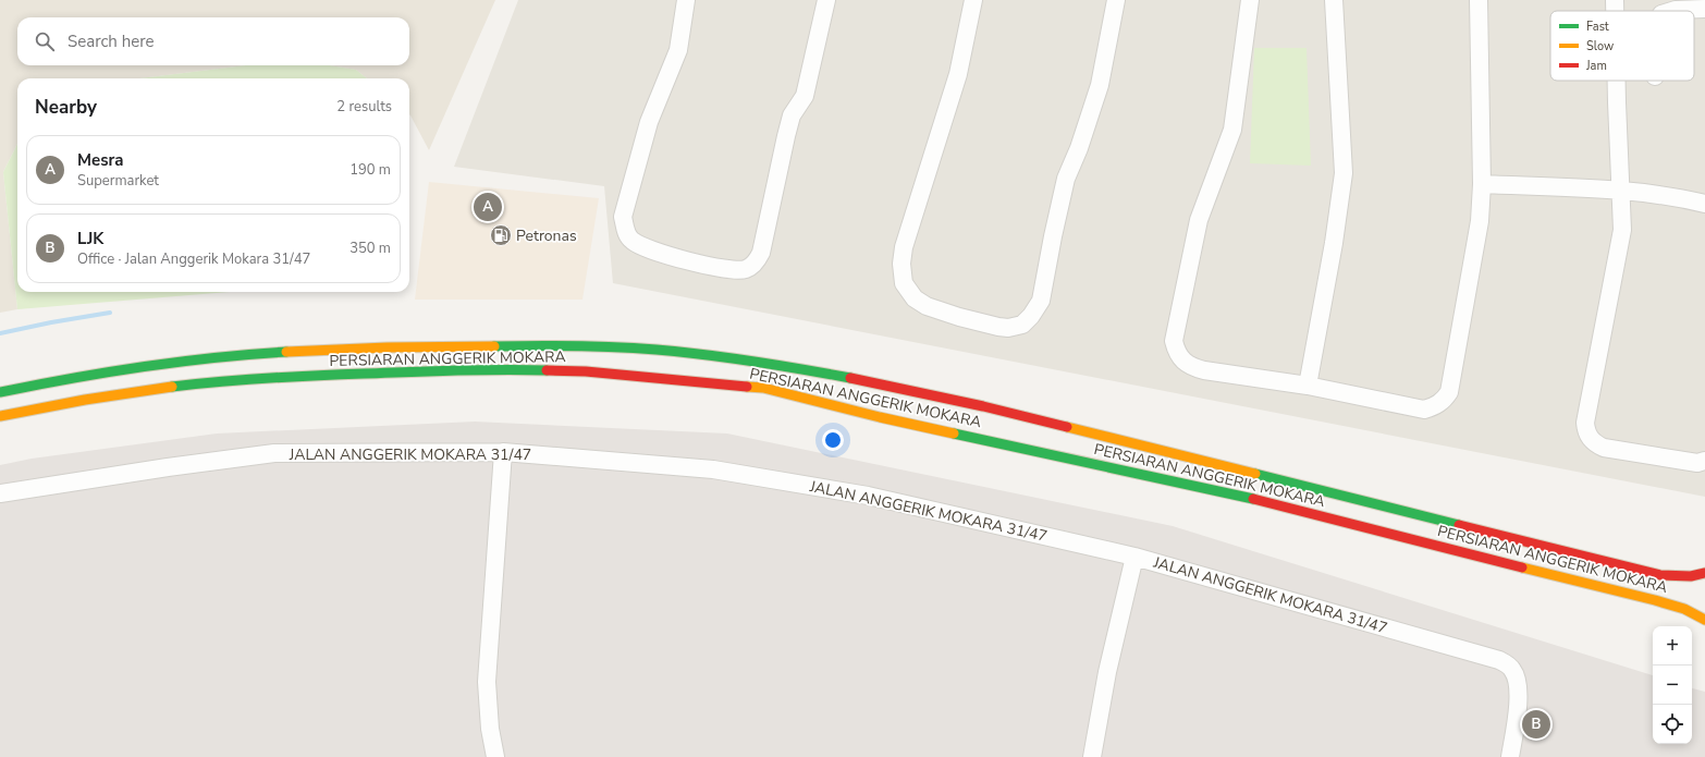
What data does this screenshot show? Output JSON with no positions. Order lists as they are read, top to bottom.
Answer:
{
  "streets": {
    "main road": ["PERSIARAN ANGGERIK MOKARA"],
    "street": ["JALAN ANGGERIK MOKARA 31/47"]
  },
  "places": {
    "fuel station": ["Petronas"]
  },
  "legend": ["Fast", "Slow", "Jam"],
  "page": {
    "search": "Search here",
    "heading": ["Nearby", "2 results"],
    "list": [
      {
        "mark": "A",
        "name": "Mesra",
        "note": "Supermarket",
        "value": "190 m"
      },
      {
        "mark": "B",
        "name": "LJK",
        "note": "Office · Jalan Anggerik Mokara 31/47",
        "value": "350 m"
      }
    ],
    "pins": ["A", "B"],
    "map_buttons": ["+", "−"]
  }
}
